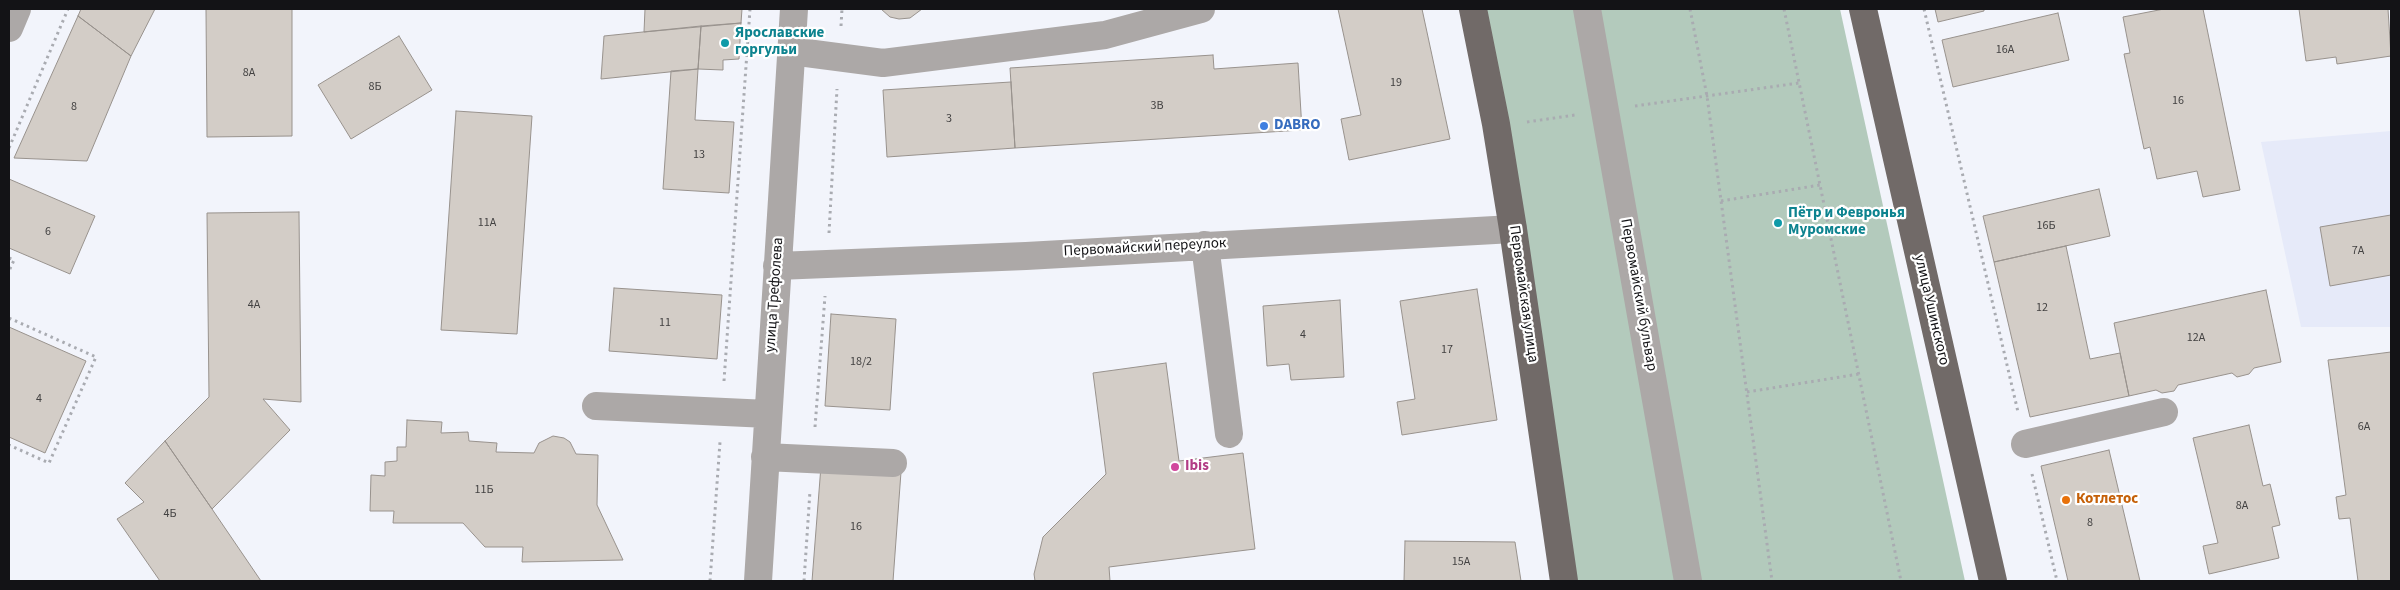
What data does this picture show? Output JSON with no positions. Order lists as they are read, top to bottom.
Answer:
{
  "streets": {
    "main road": ["Первомайская улица", "улица Ушинского"],
    "street": ["Первомайский переулок", "улица Трефолева", "Первомайский бульвар"]
  },
  "crossings": [
    ["Первомайский переулок", "Первомайская улица"],
    ["Первомайский переулок", "улица Трефолева"]
  ],
  "places": [
    "Ярославские горгульи",
    "DABRO",
    "Пётр и Февронья Муромские",
    "Ibis",
    "Котлетос"
  ],
  "house_numbers": [
    "16А",
    "8А",
    "19",
    "8Б",
    "16",
    "3В",
    "8",
    "3",
    "13",
    "11А",
    "16Б",
    "6",
    "7А",
    "4А",
    "12",
    "11",
    "4",
    "12А",
    "17",
    "18/2",
    "4",
    "6А",
    "11Б",
    "8А",
    "4Б",
    "8",
    "16",
    "15А"
  ]
}
